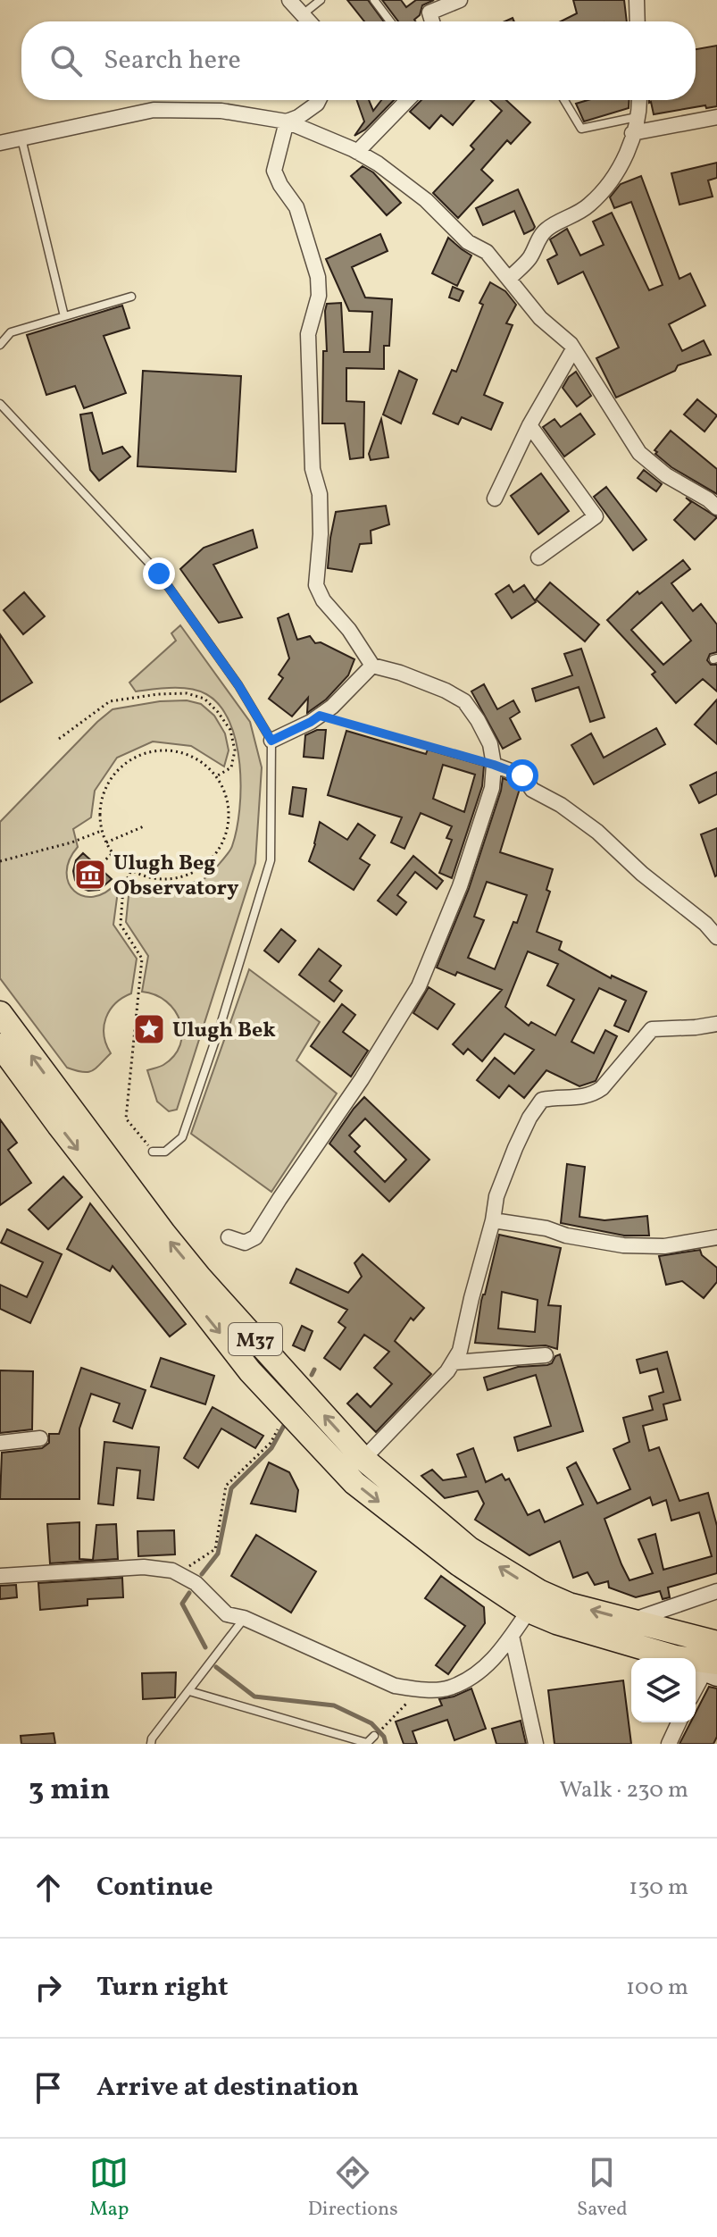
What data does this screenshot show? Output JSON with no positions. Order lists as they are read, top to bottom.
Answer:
{
  "streets": {
    "main road": ["M37"]
  },
  "places": {
    "museum": ["Ulugh Beg Observatory"],
    "place": ["Ulugh Bek"]
  },
  "page": {
    "search": "Search here",
    "heading": ["3 min", "Walk · 230 m"],
    "list": [
      ["Continue", "130 m"],
      ["Turn right", "100 m"],
      "Arrive at destination"
    ],
    "nav": ["Map", "Directions", "Saved"]
  }
}
